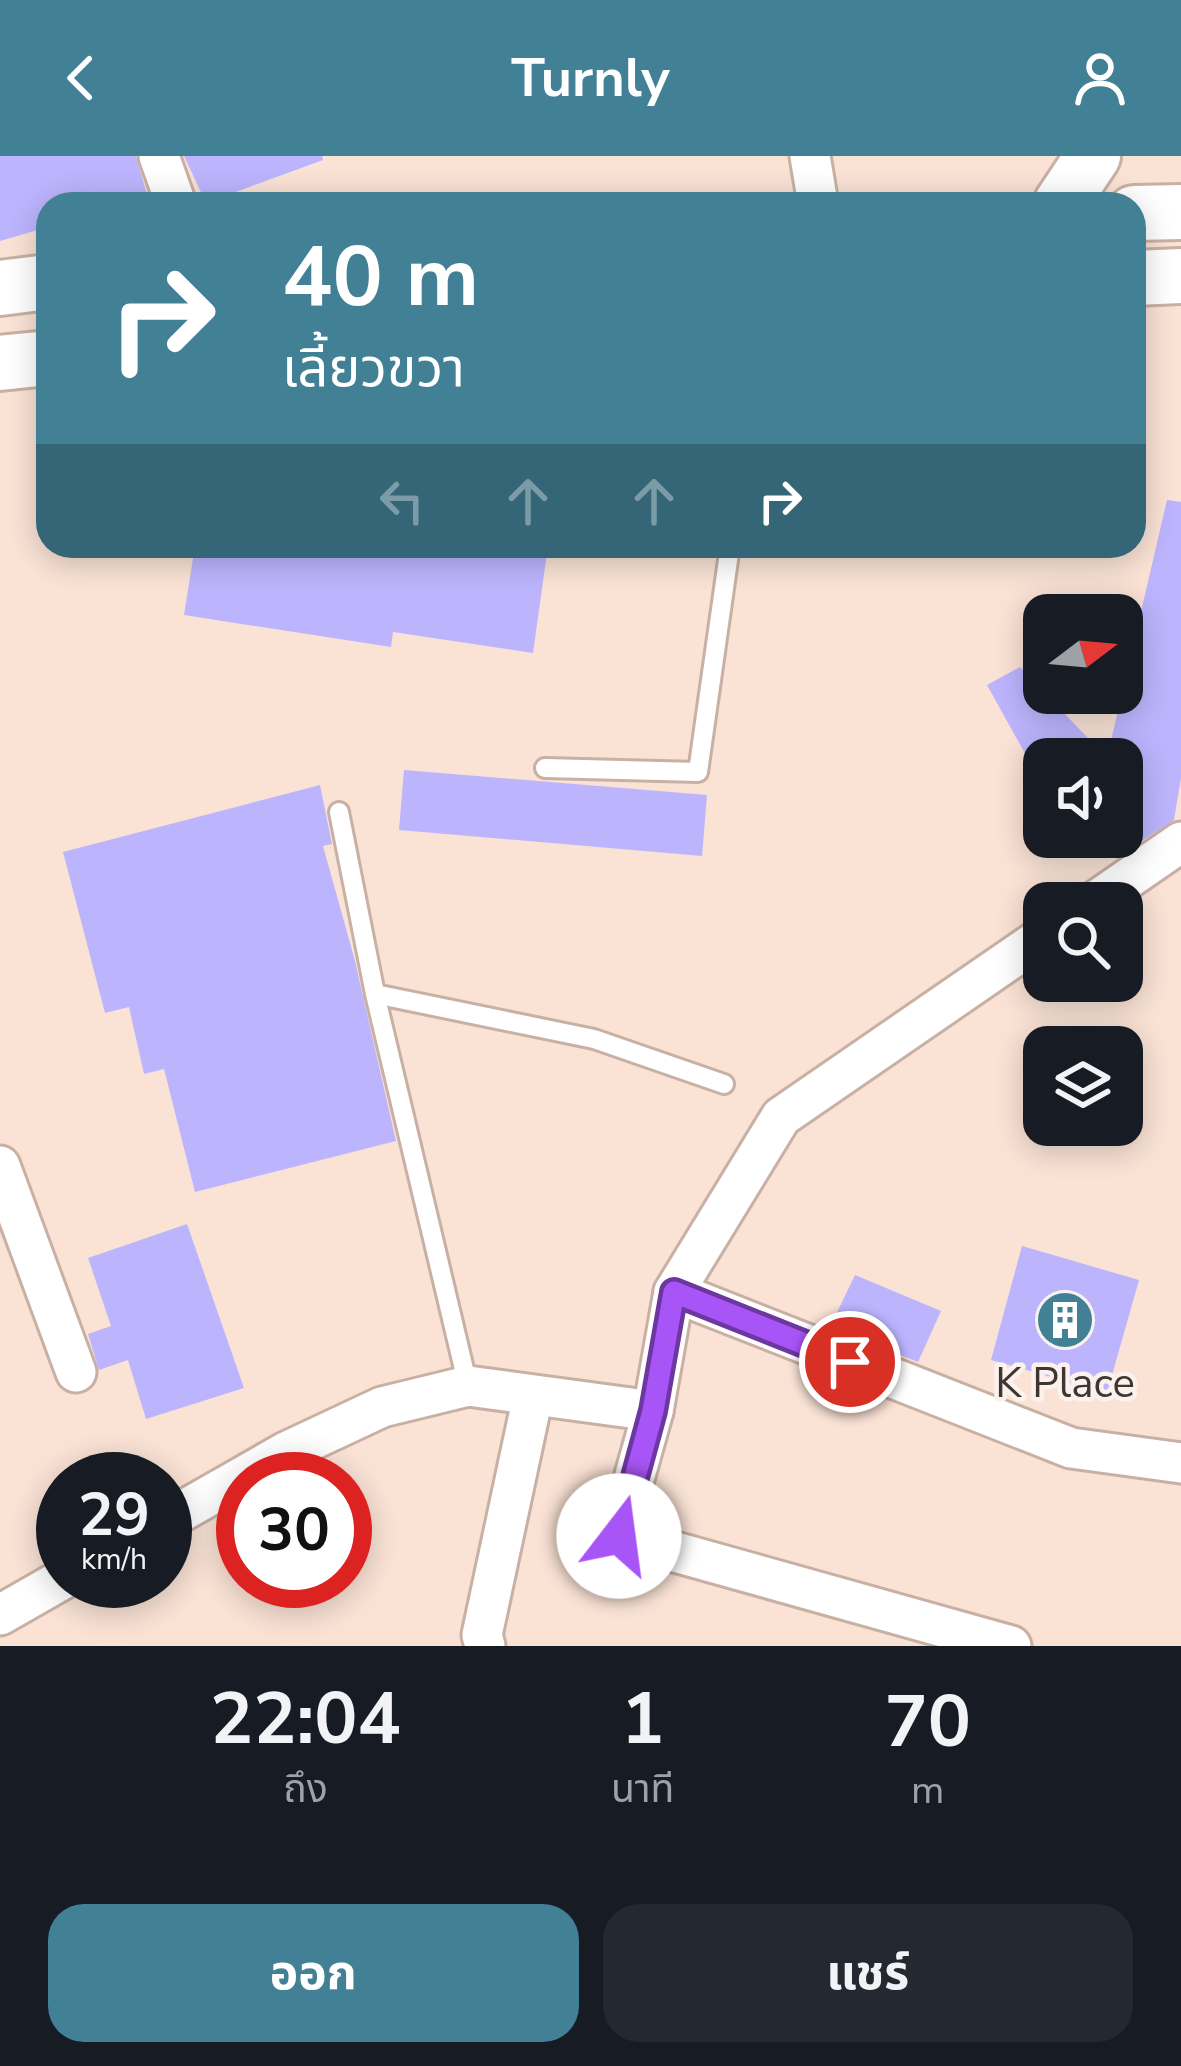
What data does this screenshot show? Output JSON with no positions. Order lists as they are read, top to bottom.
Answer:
{
  "places": {
    "building": ["K Place"]
  },
  "north": "right",
  "page": {
    "header": "Turnly",
    "turn": ["40 m", "เลี้ยวขวา"],
    "speed": "29 km/h",
    "limit": "30",
    "eta": [
      "22:04",
      "ถึง",
      "1",
      "นาที",
      "70",
      "m"
    ],
    "buttons": ["ออก", "แชร์"]
  }
}
